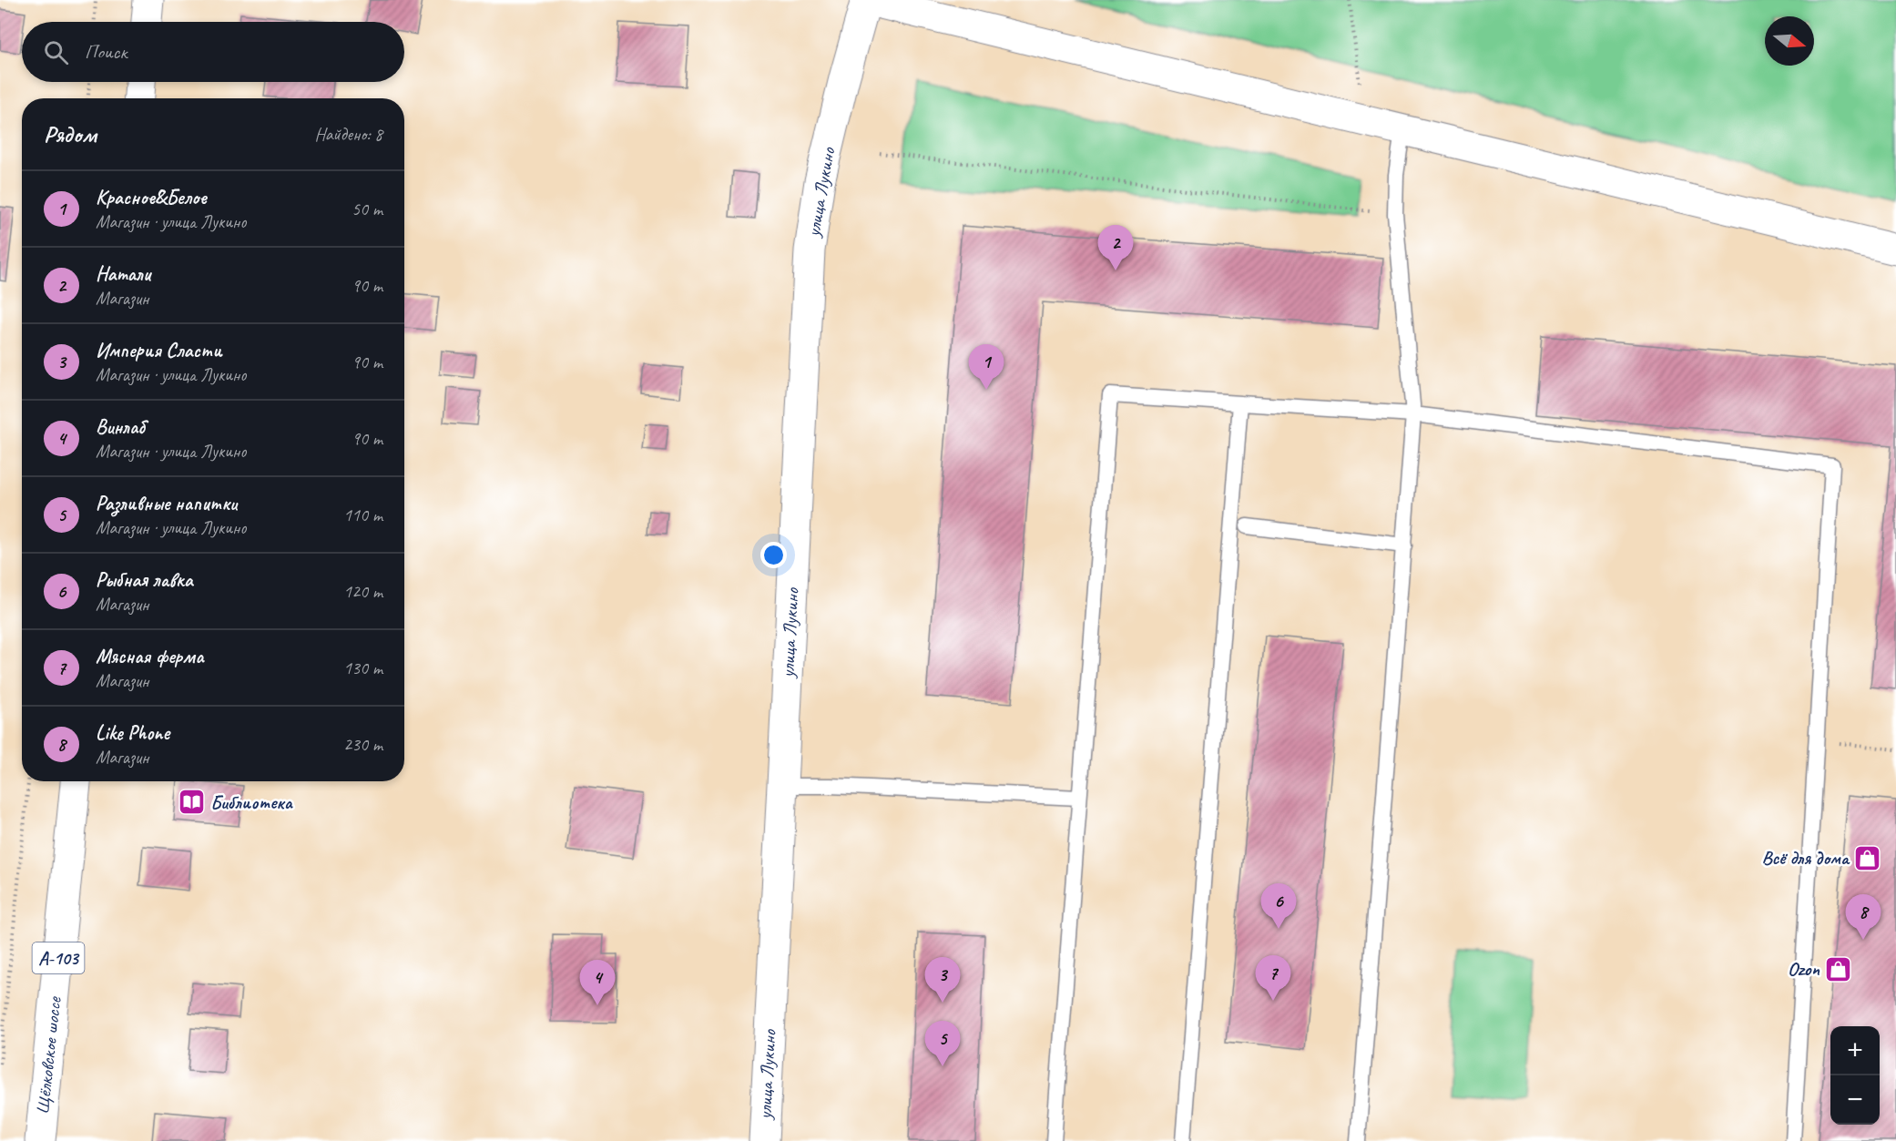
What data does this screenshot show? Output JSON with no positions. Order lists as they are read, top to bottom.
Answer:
{
  "streets": {
    "street": ["улица Лукино", "А-103", "Щёлковское шоссе"]
  },
  "places": {
    "library": ["Библиотека"],
    "shop": ["Всё для дома", "Ozon"]
  },
  "north": "right",
  "page": {
    "search": "Поиск",
    "heading": ["Рядом", "Найдено: 8"],
    "list": [
      {
        "mark": "1",
        "name": "Красное&Белое",
        "note": "Магазин · улица Лукино",
        "value": "50 m"
      },
      {
        "mark": "2",
        "name": "Натали",
        "note": "Магазин",
        "value": "90 m"
      },
      {
        "mark": "3",
        "name": "Империя Сласти",
        "note": "Магазин · улица Лукино",
        "value": "90 m"
      },
      {
        "mark": "4",
        "name": "Винлаб",
        "note": "Магазин · улица Лукино",
        "value": "90 m"
      },
      {
        "mark": "5",
        "name": "Разливные напитки",
        "note": "Магазин · улица Лукино",
        "value": "110 m"
      },
      {
        "mark": "6",
        "name": "Рыбная лавка",
        "note": "Магазин",
        "value": "120 m"
      },
      {
        "mark": "7",
        "name": "Мясная ферма",
        "note": "Магазин",
        "value": "130 m"
      },
      {
        "mark": "8",
        "name": "Like Phone",
        "note": "Магазин",
        "value": "230 m"
      }
    ],
    "pins": [
      "2",
      "1",
      "6",
      "8",
      "7",
      "3",
      "4",
      "5"
    ],
    "map_buttons": ["+", "−"]
  }
}
